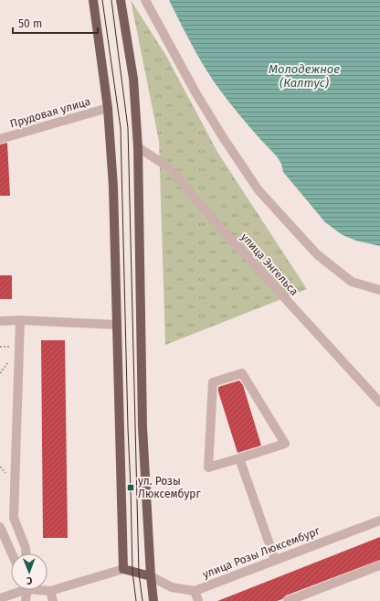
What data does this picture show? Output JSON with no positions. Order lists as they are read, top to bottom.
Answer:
{
  "streets": {
    "street": ["Прудовая улица", "улица Энгельса", "улица Розы Люксембург"]
  },
  "water": ["Молодежное (Калтус)"],
  "places": {
    "transit": ["ул. Розы Люксембург"]
  },
  "scale_bar": "50 m",
  "north": "bottom"
}
